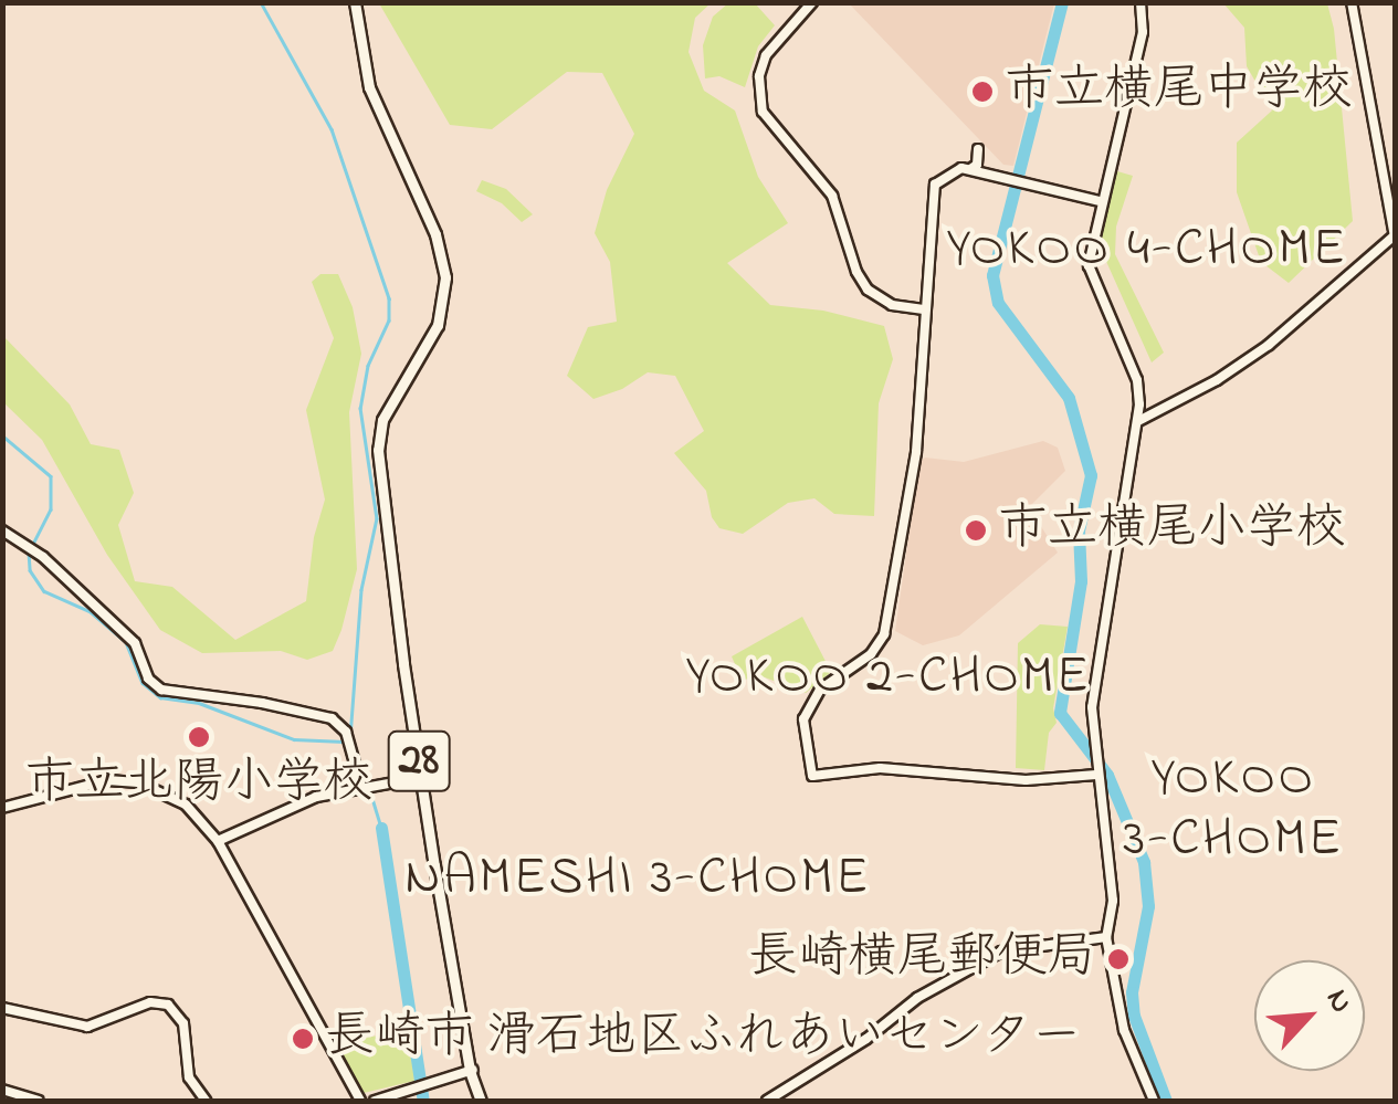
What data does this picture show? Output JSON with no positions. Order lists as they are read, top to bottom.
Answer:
{
  "streets": {
    "main road": ["28"]
  },
  "districts": [
    "YOKOO 4-CHOME",
    "YOKOO 2-CHOME",
    "YOKOO 3-CHOME",
    "NAMESHI 3-CHOME"
  ],
  "places": [
    "市立横尾中学校",
    "市立横尾小学校",
    "市立北陽小学校",
    "長崎横尾郵便局",
    "長崎市 滑石地区ふれあいセンター"
  ],
  "north": "top right"
}
